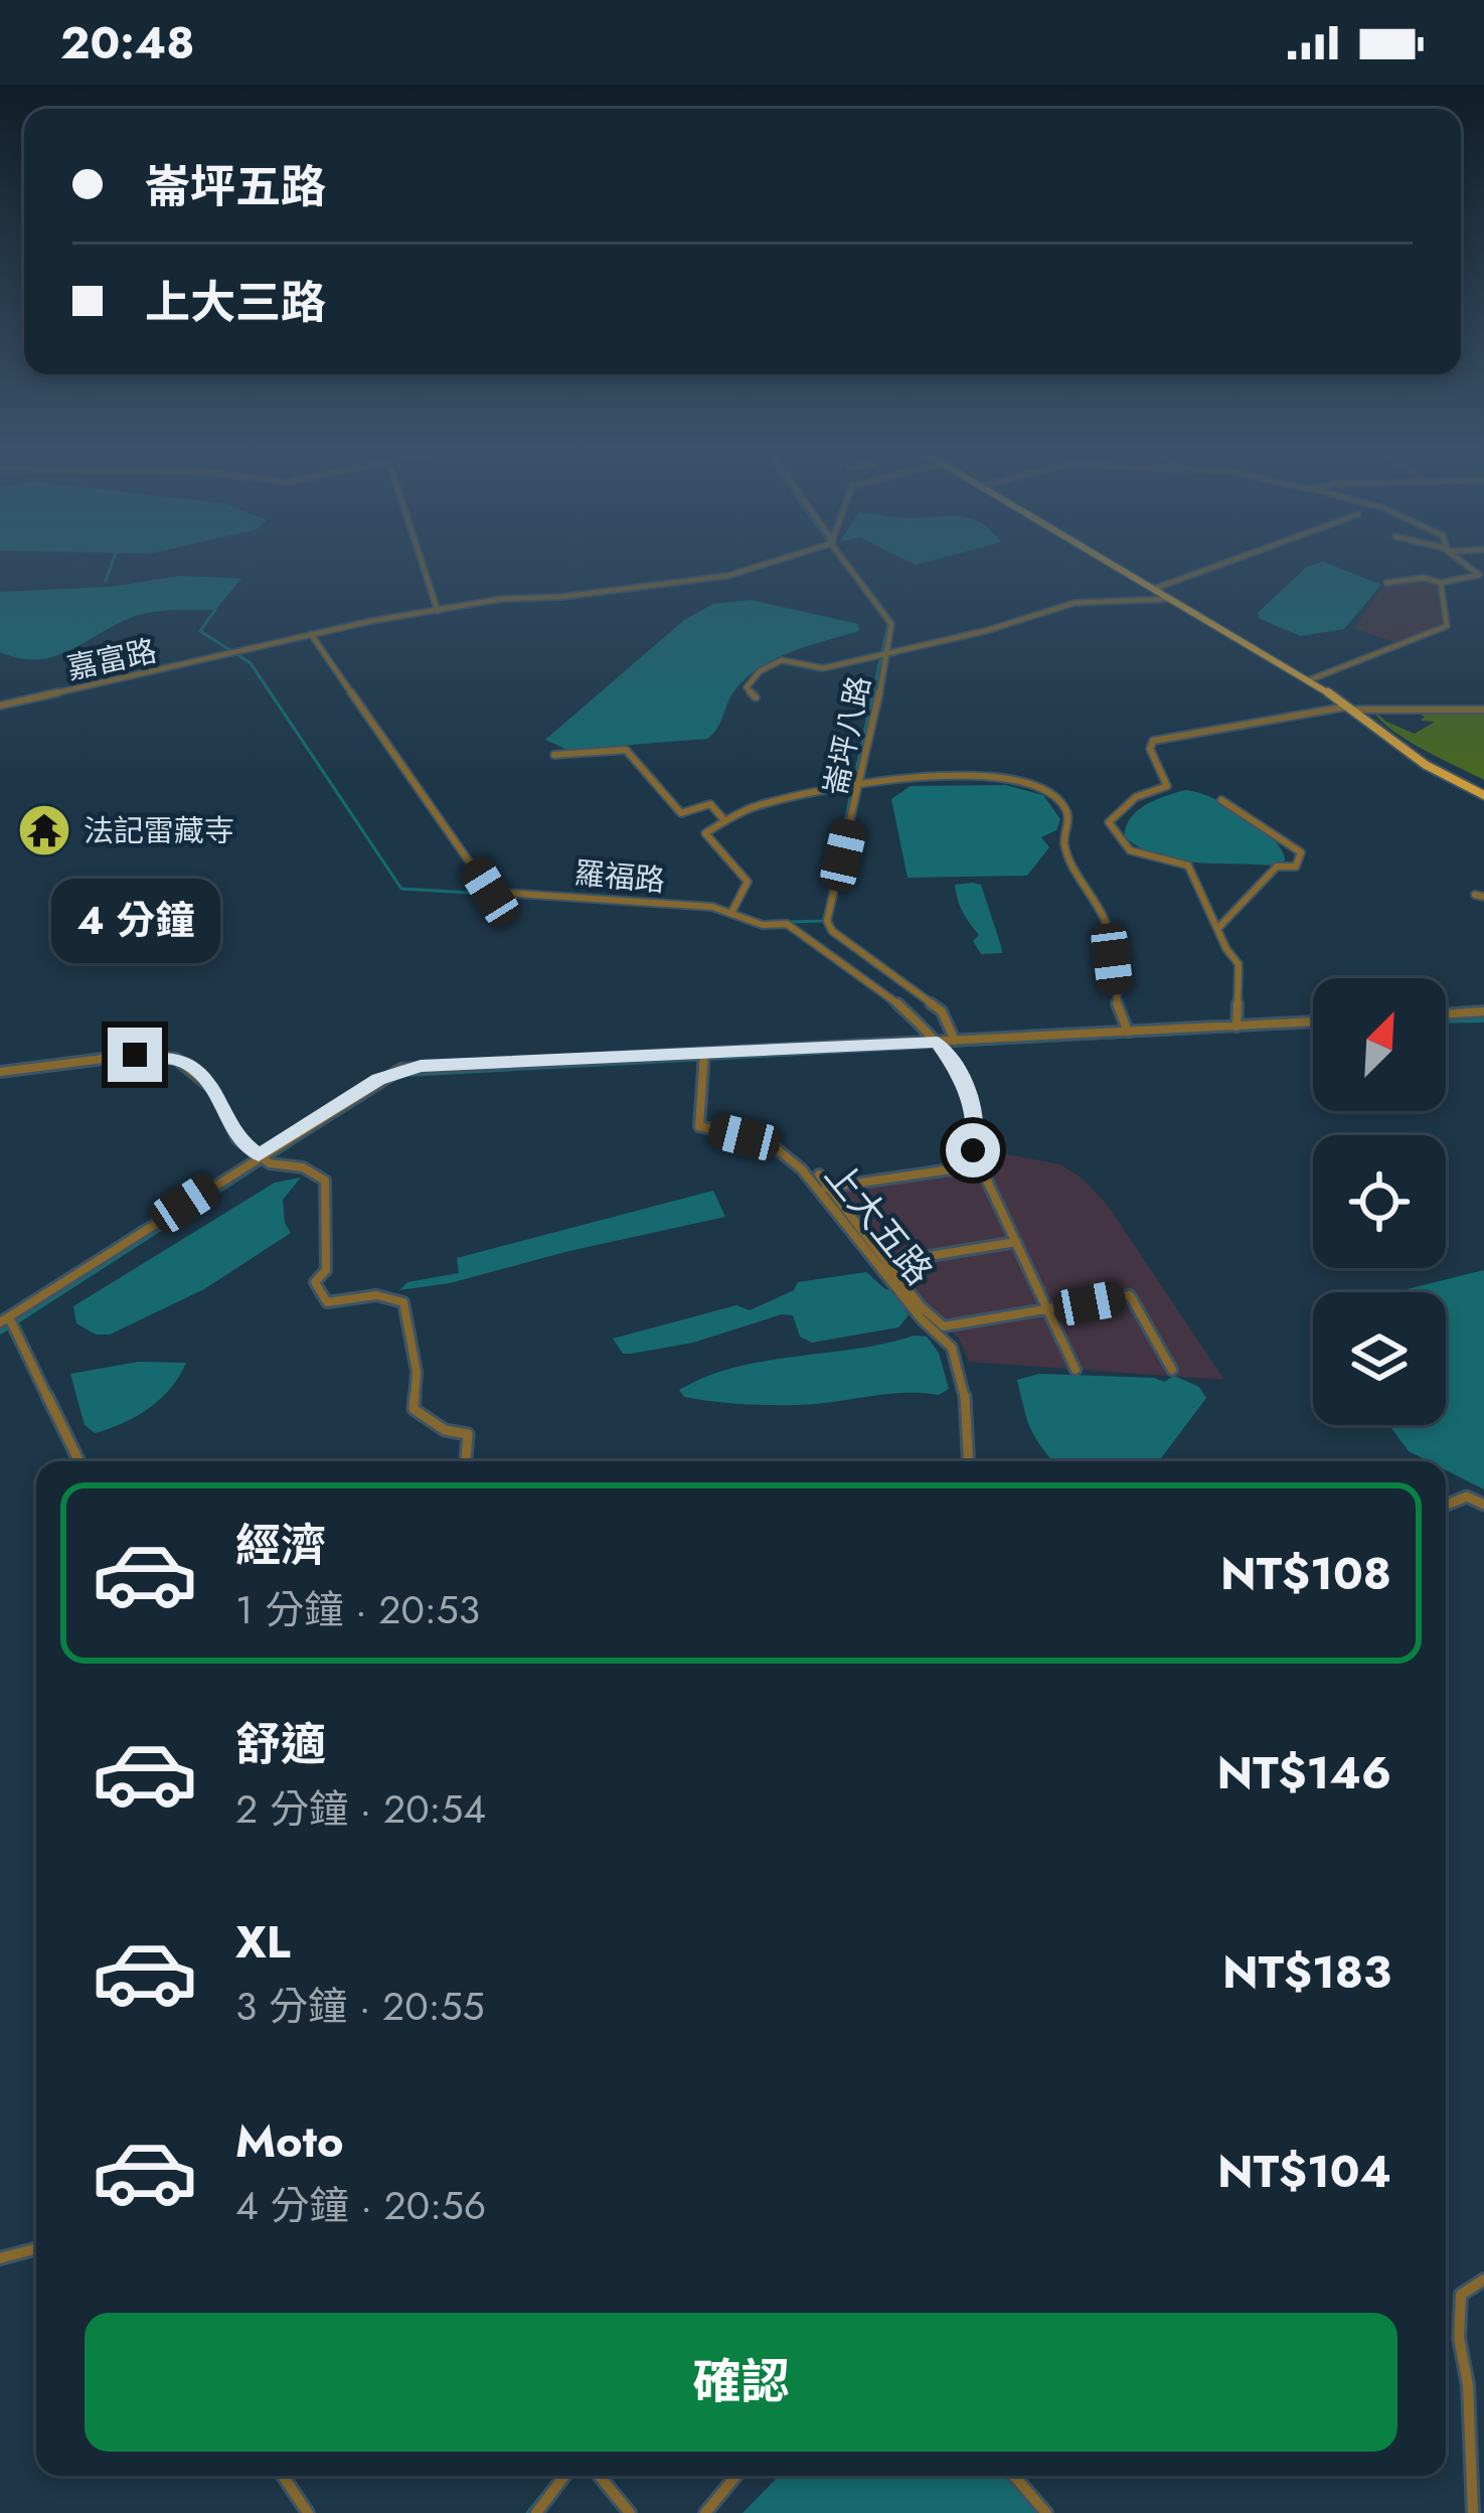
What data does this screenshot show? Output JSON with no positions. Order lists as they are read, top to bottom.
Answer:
{
  "streets": {
    "street": [
      "嘉富路",
      "崙坪八路",
      "羅福路",
      "上大五路"
    ]
  },
  "crossings": [
    ["嘉富路", "羅福路"]
  ],
  "places": {
    "temple": ["法記雷藏寺"]
  },
  "north": "top right",
  "page": {
    "status": "20:48",
    "banner": ["崙坪五路", "上大三路"],
    "bubble": "4 分鐘",
    "list": [
      {
        "name": "經濟",
        "note": "1 分鐘 · 20:53",
        "value": "NT$108"
      },
      {
        "name": "舒適",
        "note": "2 分鐘 · 20:54",
        "value": "NT$146"
      },
      {
        "name": "XL",
        "note": "3 分鐘 · 20:55",
        "value": "NT$183"
      },
      {
        "name": "Moto",
        "note": "4 分鐘 · 20:56",
        "value": "NT$104"
      }
    ],
    "buttons": "確認"
  }
}
